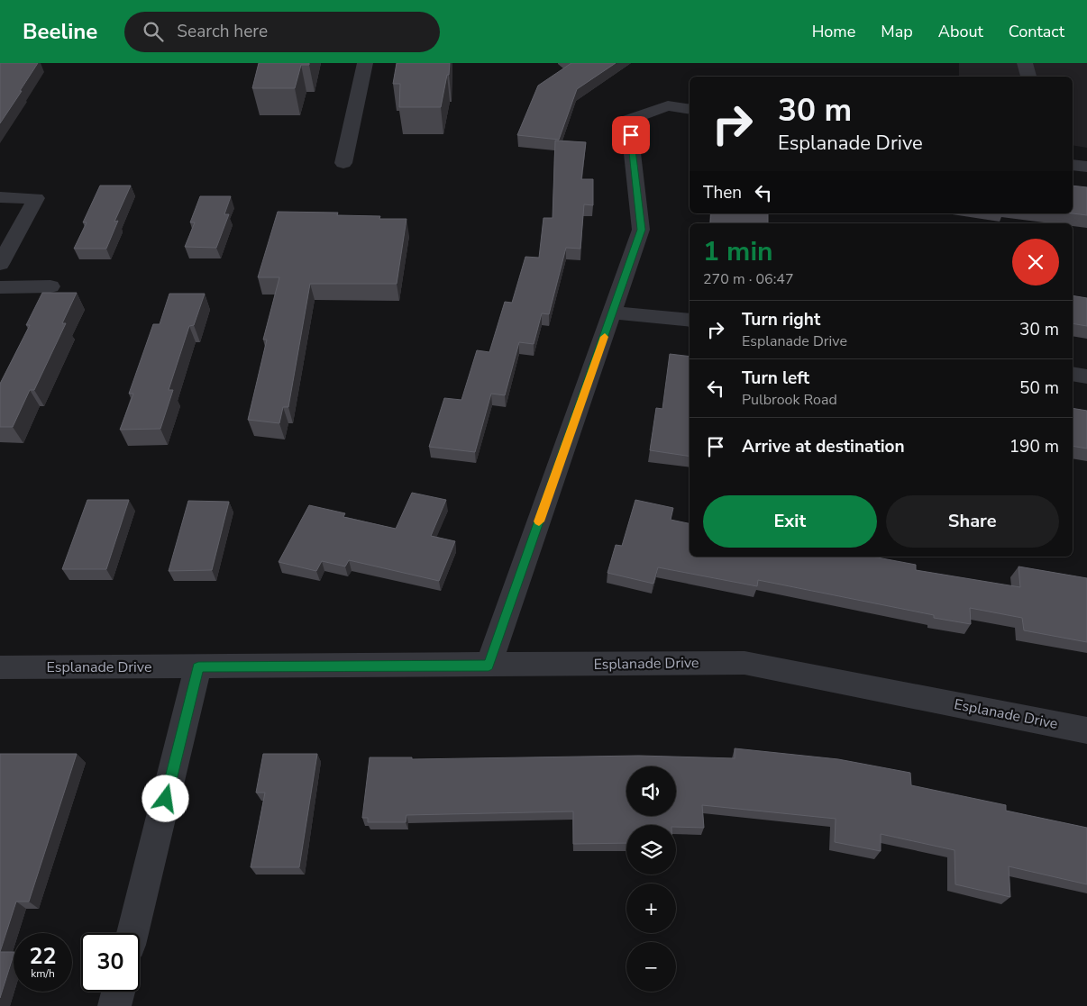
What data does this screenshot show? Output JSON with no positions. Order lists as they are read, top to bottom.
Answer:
{
  "streets": {
    "street": ["Esplanade Drive"]
  },
  "page": {
    "header": "Beeline",
    "search": "Search here",
    "nav": [
      "Home",
      "Map",
      "About",
      "Contact"
    ],
    "turn": ["30 m", "Esplanade Drive"],
    "then": "Then",
    "heading": ["1 min", "270 m · 06:47"],
    "list": [
      {
        "name": "Turn right",
        "note": "Esplanade Drive",
        "value": "30 m"
      },
      {
        "name": "Turn left",
        "note": "Pulbrook Road",
        "value": "50 m"
      },
      {
        "name": "Arrive at destination",
        "value": "190 m"
      }
    ],
    "buttons": ["Exit", "Share"],
    "map_buttons": ["+", "−"],
    "speed": "22 km/h",
    "limit": "30"
  }
}
